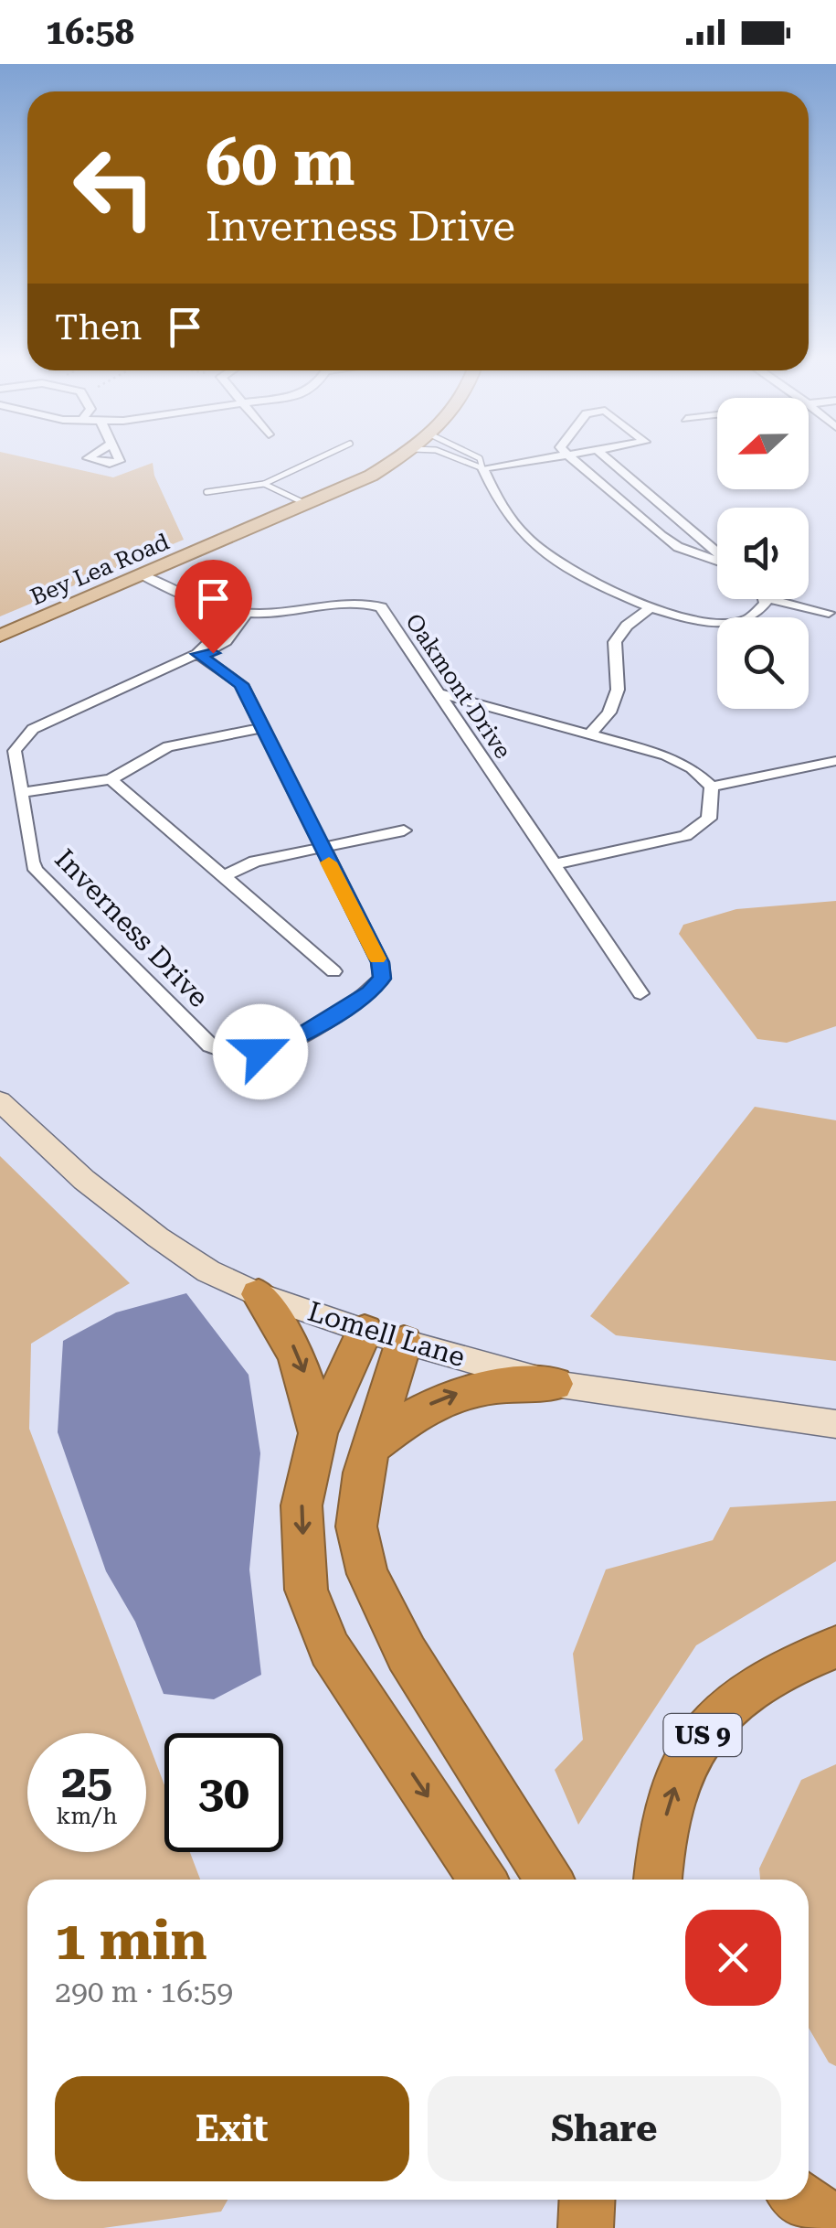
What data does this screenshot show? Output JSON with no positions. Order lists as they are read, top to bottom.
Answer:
{
  "streets": {
    "highway": ["US 9"],
    "main road": ["Bey Lea Road"],
    "street": ["Oakmont Drive", "Inverness Drive", "Lomell Lane"]
  },
  "crossings": [
    ["Bey Lea Road", "Oakmont Drive"],
    ["Oakmont Drive", "Inverness Drive"]
  ],
  "north": "left",
  "page": {
    "status": "16:58",
    "turn": ["60 m", "Inverness Drive"],
    "then": "Then",
    "speed": "25 km/h",
    "limit": "30",
    "heading": ["1 min", "290 m · 16:59"],
    "buttons": ["Exit", "Share"]
  }
}
